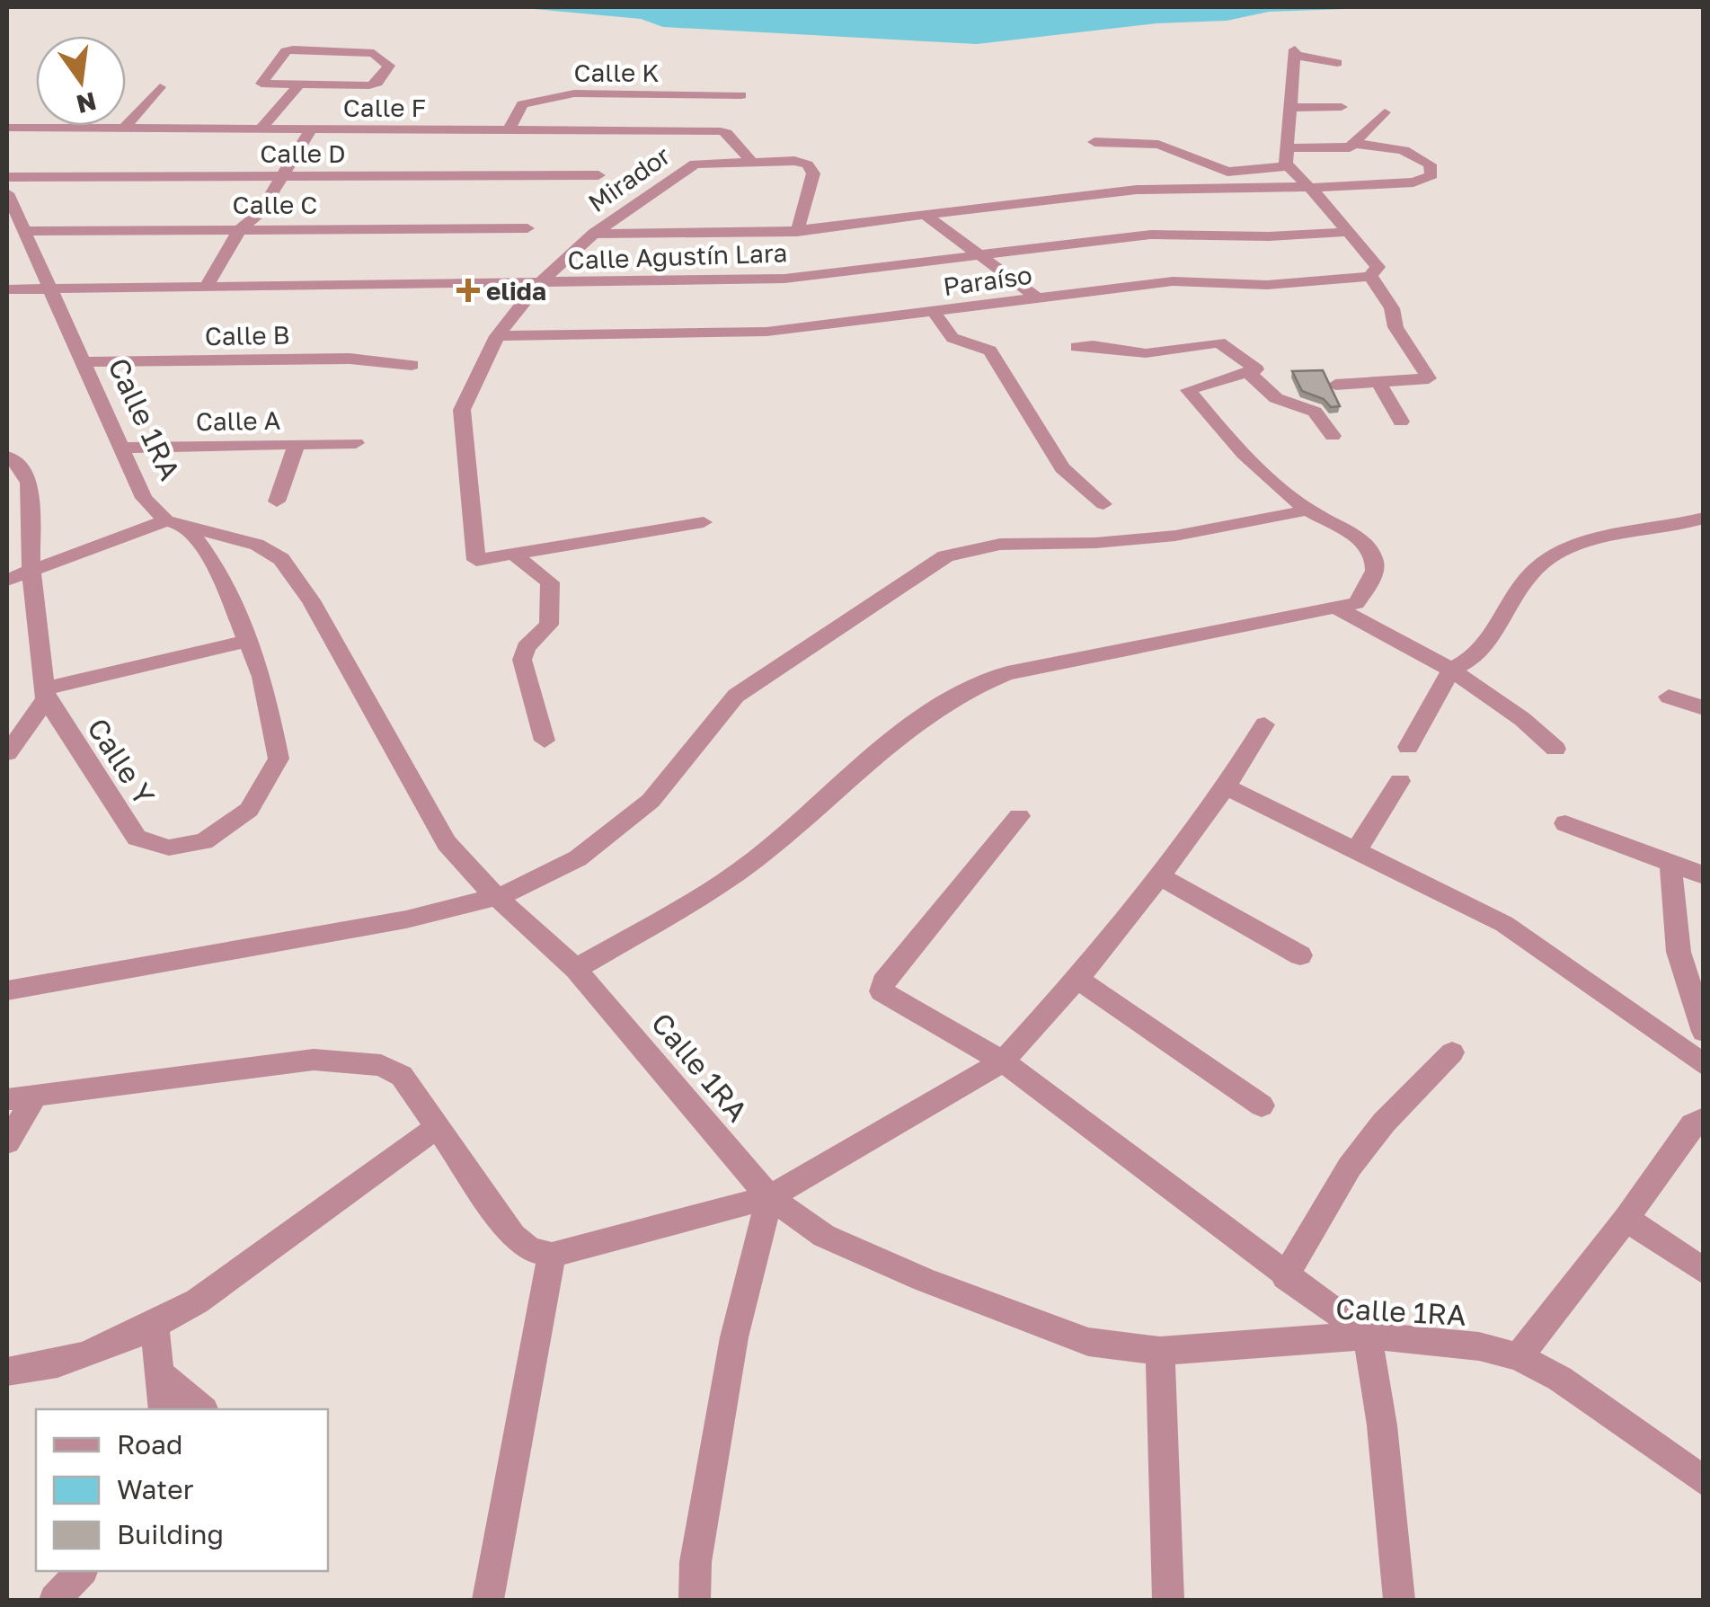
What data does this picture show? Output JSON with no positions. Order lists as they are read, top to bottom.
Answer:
{
  "streets": {
    "street": [
      "Calle K",
      "Calle F",
      "Calle D",
      "Mirador",
      "Calle C",
      "Calle Agustín Lara",
      "Paraíso",
      "Calle B",
      "Calle 1RA",
      "Calle A",
      "Calle Y"
    ]
  },
  "crossings": [
    ["Calle K", "Calle F"],
    ["Calle F", "Mirador"],
    ["Mirador", "Calle Agustín Lara"],
    ["Mirador", "Paraíso"],
    ["Calle C", "Calle 1RA"],
    ["Calle Agustín Lara", "Calle 1RA"],
    ["Calle B", "Calle 1RA"],
    ["Calle 1RA", "Calle A"],
    ["Calle 1RA", "Calle Y"]
  ],
  "places": {
    "health": ["elida"]
  },
  "legend": ["Road", "Water", "Building"],
  "north": "bottom"
}
